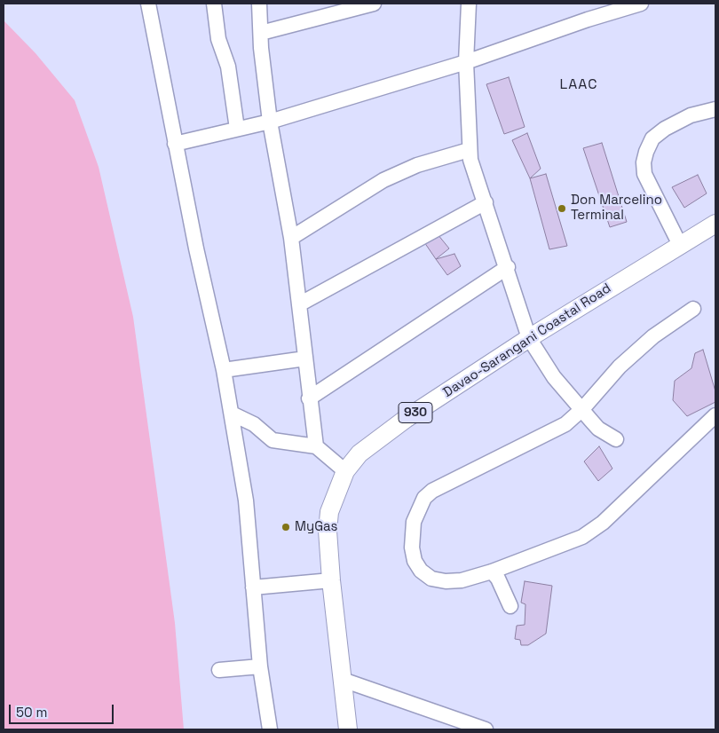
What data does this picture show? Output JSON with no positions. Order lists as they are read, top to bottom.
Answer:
{
  "streets": {
    "main road": ["Davao-Sarangani Coastal Road", "930"]
  },
  "districts": ["LAAC"],
  "places": ["Don Marcelino Terminal", "MyGas"],
  "scale_bar": "50 m"
}
